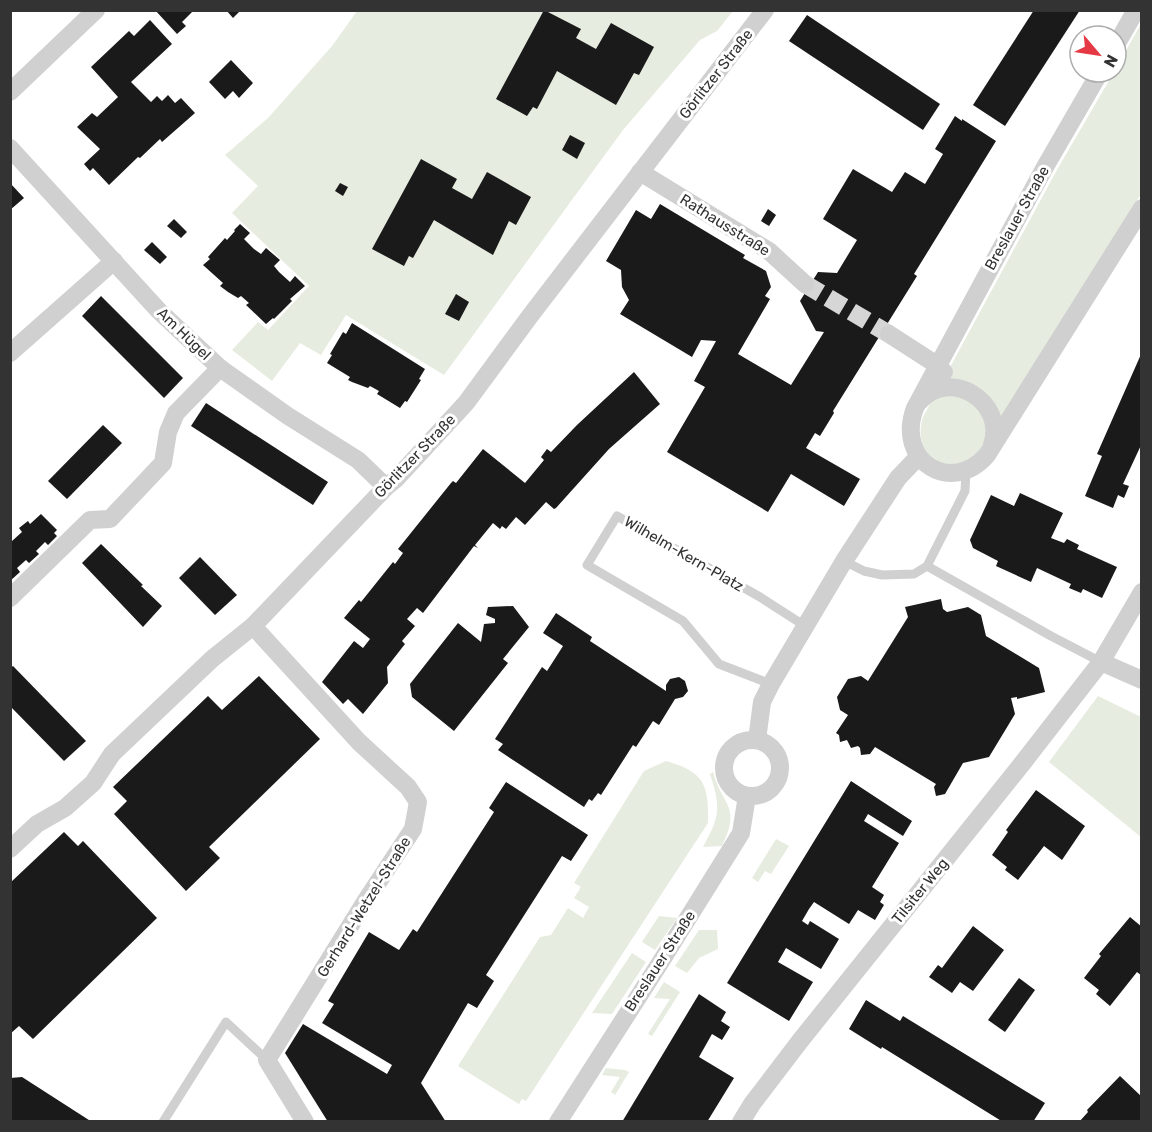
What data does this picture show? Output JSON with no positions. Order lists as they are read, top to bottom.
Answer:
{
  "streets": {
    "street": [
      "Görlitzer Straße",
      "Breslauer Straße",
      "Rathausstraße",
      "Am Hügel",
      "Tilsiter Weg",
      "Gerhard-Wetzel-Straße"
    ],
    "lane": ["Wilhelm-Kern-Platz"]
  },
  "crossings": [
    ["Görlitzer Straße", "Rathausstraße"],
    ["Görlitzer Straße", "Am Hügel"],
    ["Görlitzer Straße", "Gerhard-Wetzel-Straße"]
  ],
  "north": "bottom right"
}
